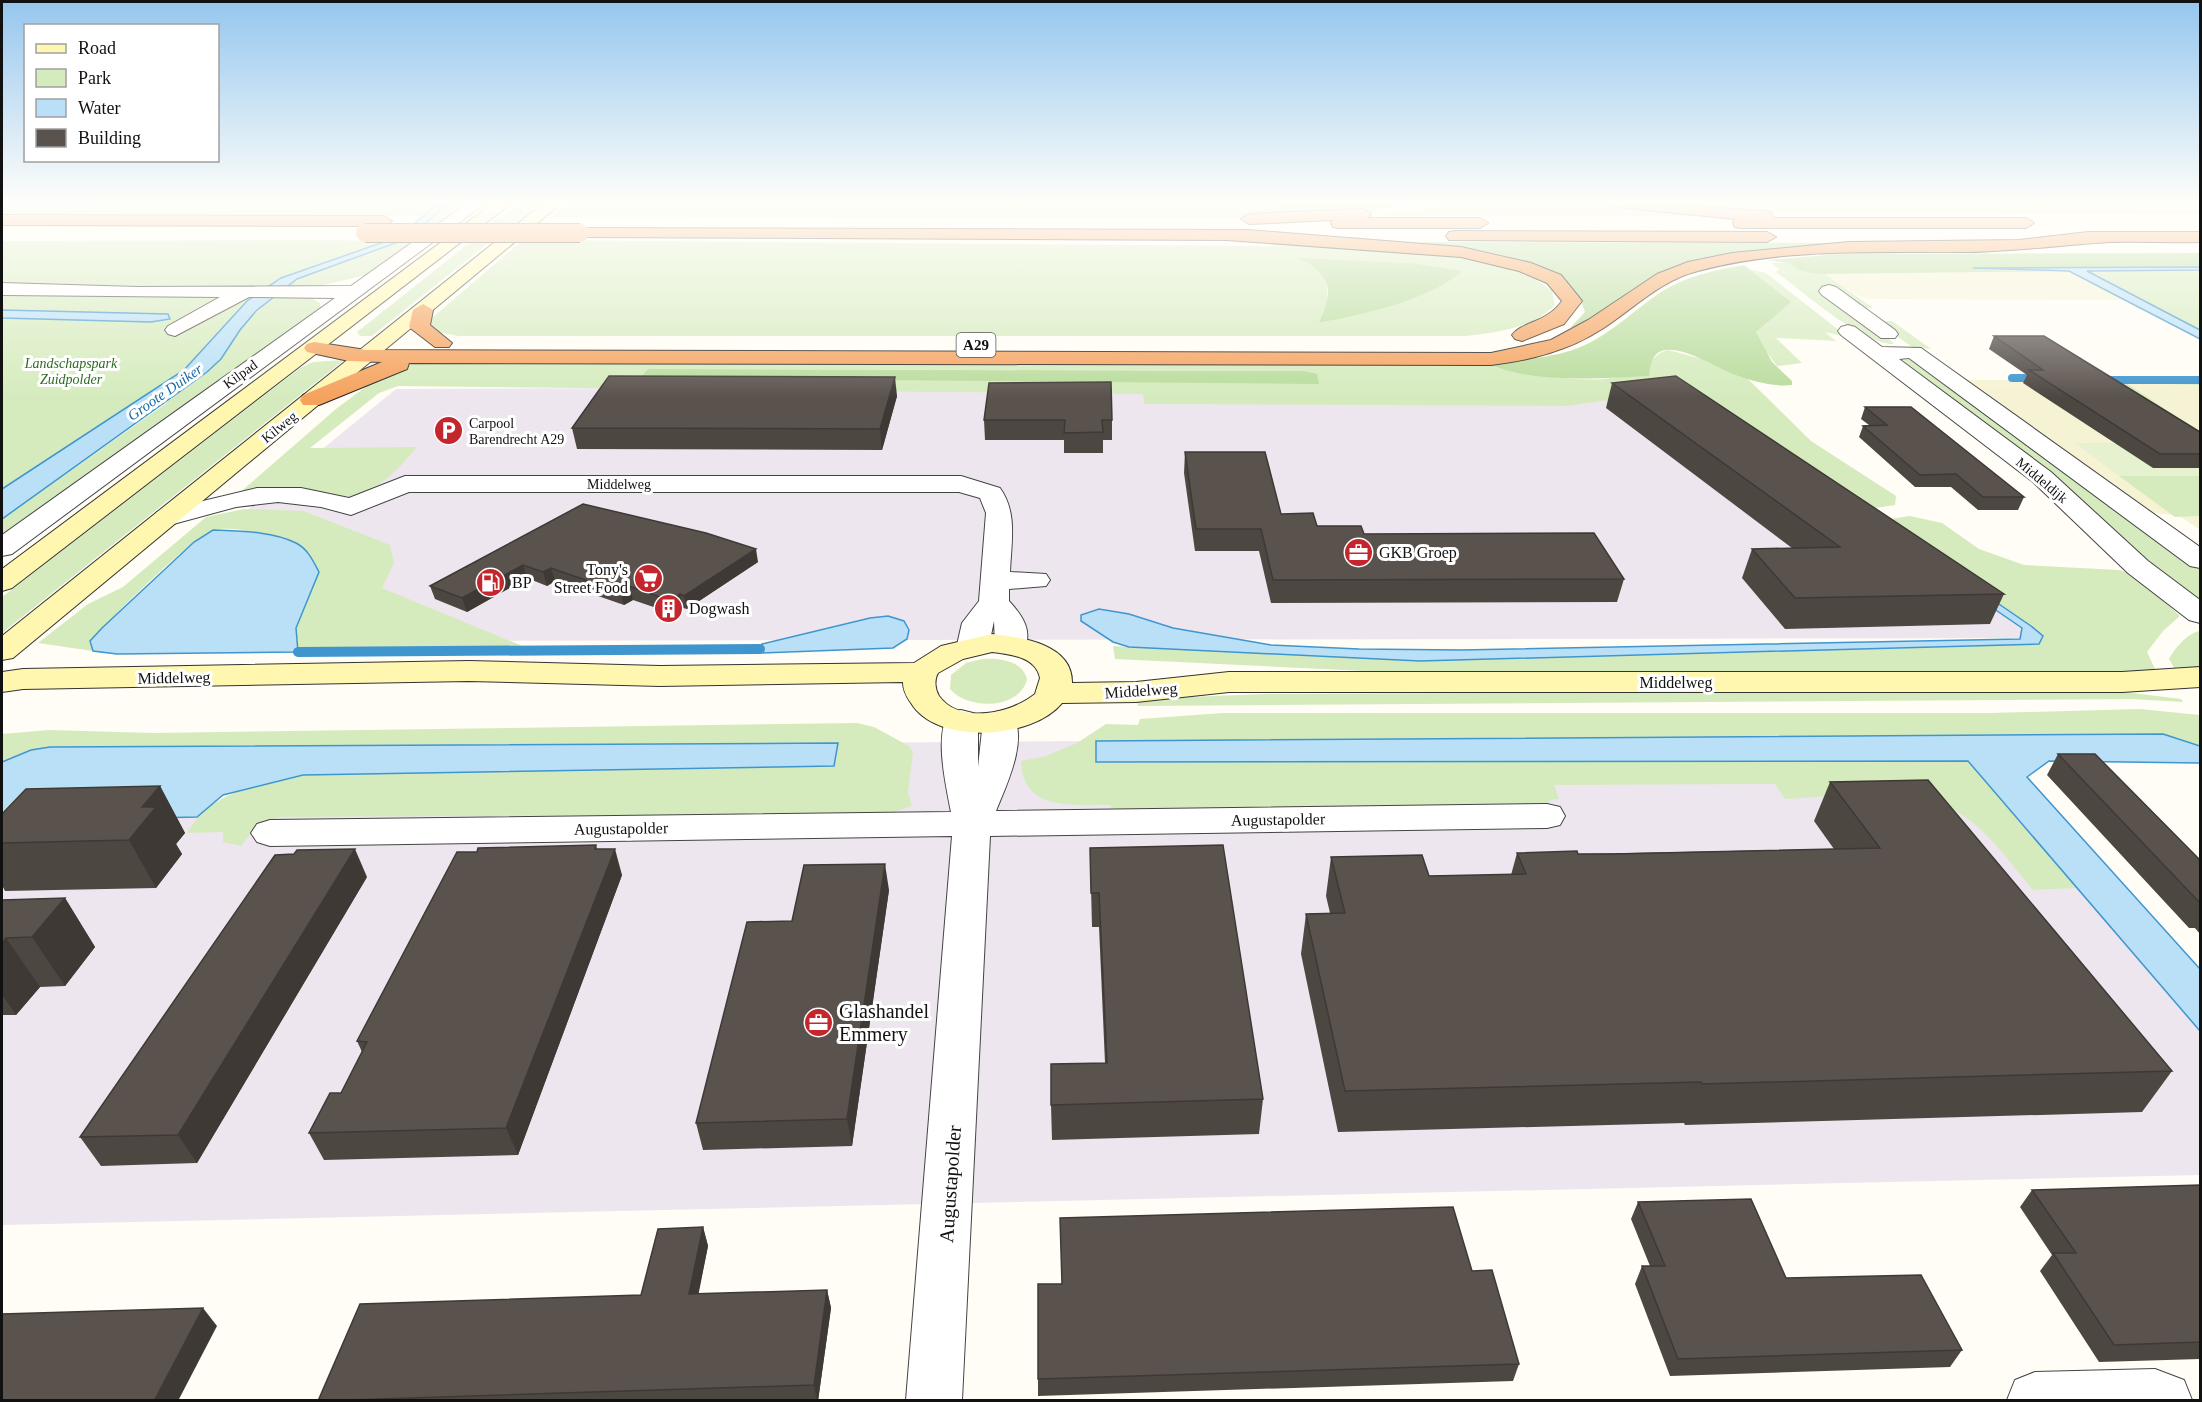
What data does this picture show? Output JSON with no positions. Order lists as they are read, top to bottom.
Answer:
{
  "streets": {
    "highway": ["A29"],
    "main road": ["Kilweg", "Middelweg"],
    "street": ["Kilpad", "Middeldijk", "Augustapolder"]
  },
  "crossings": [
    ["A29", "Kilweg"],
    ["Kilweg", "Middelweg"],
    ["Middelweg", "Augustapolder"]
  ],
  "water": ["Groote Duiker"],
  "parks": ["Landschapspark Zuidpolder"],
  "places": {
    "parking": ["Carpool Barendrecht A29"],
    "office": ["GKB Groep", "Glashandel Emmery"],
    "supermarket": ["Tony's Street Food"],
    "fuel station": ["BP"],
    "building": ["Dogwash"]
  },
  "legend": [
    "Road",
    "Park",
    "Water",
    "Building"
  ]
}
